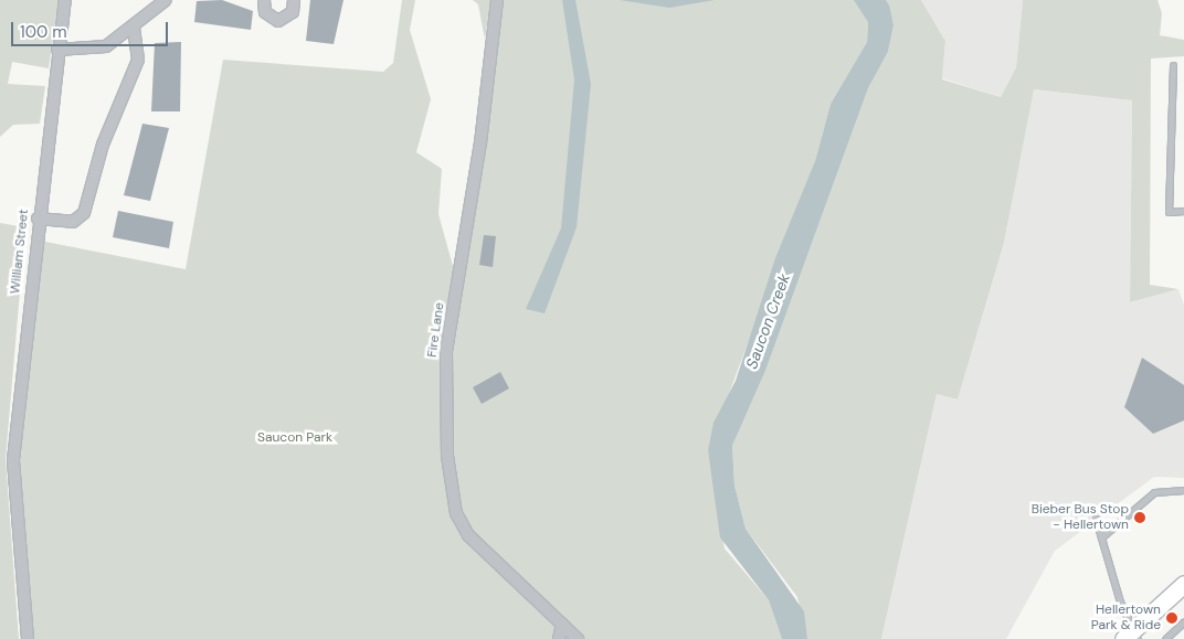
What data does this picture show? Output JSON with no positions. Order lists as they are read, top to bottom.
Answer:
{
  "streets": {
    "street": ["William Street", "Fire Lane"]
  },
  "water": ["Saucon Creek"],
  "parks": ["Saucon Park"],
  "places": ["Bieber Bus Stop - Hellertown", "Hellertown Park & Ride"],
  "scale_bar": "100 m"
}
